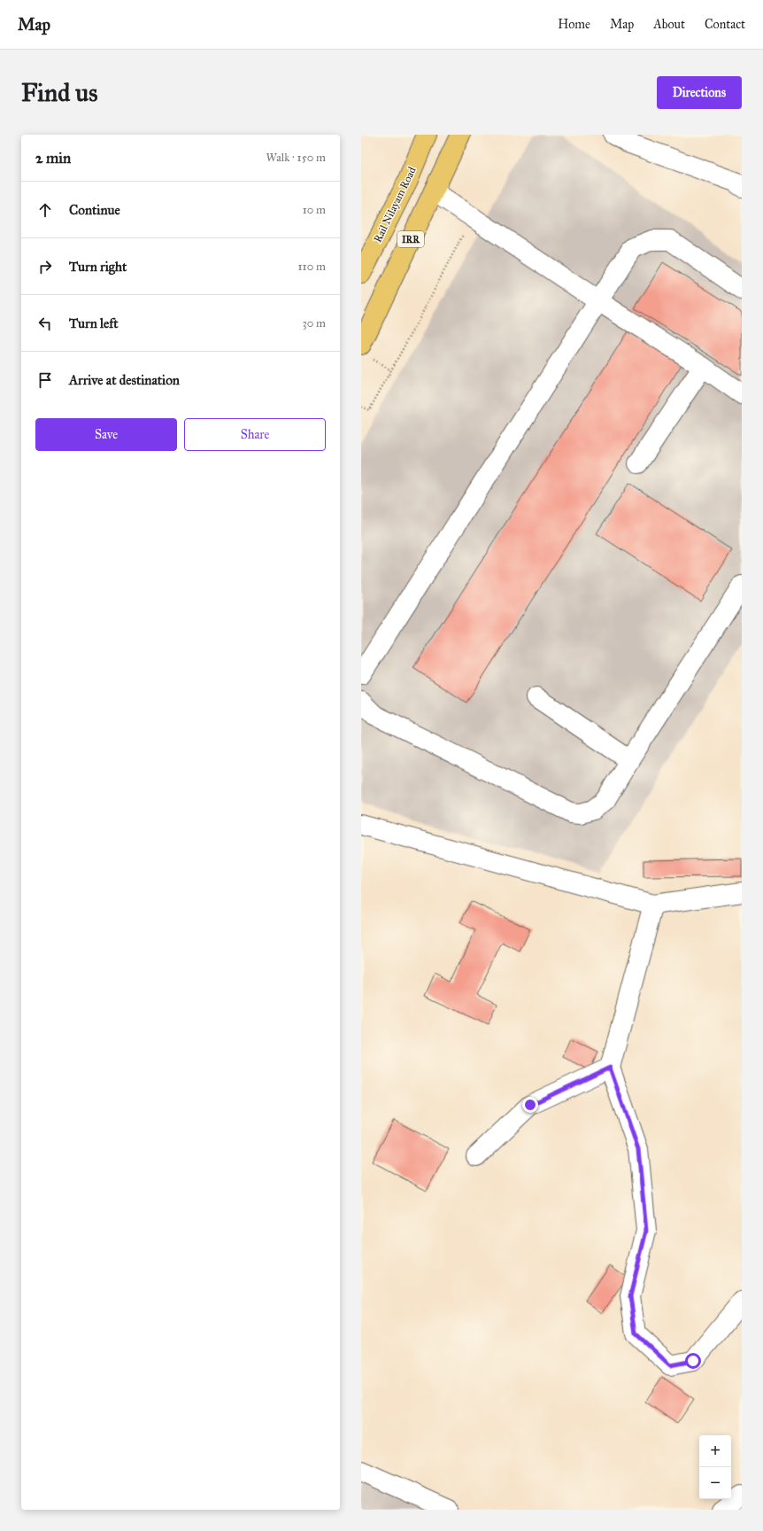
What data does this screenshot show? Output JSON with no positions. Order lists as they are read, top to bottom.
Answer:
{
  "streets": {
    "main road": ["Rail Nilayam Road", "IRR"]
  },
  "page": {
    "header": "Map",
    "nav": [
      "Home",
      "Map",
      "About",
      "Contact"
    ],
    "buttons": [
      "Directions",
      ["Save", "Share"]
    ],
    "title": "Find us",
    "heading": ["2 min", "Walk · 150 m"],
    "list": [
      ["Continue", "10 m"],
      ["Turn right", "110 m"],
      ["Turn left", "30 m"],
      "Arrive at destination"
    ],
    "map_buttons": ["+", "−"]
  }
}
